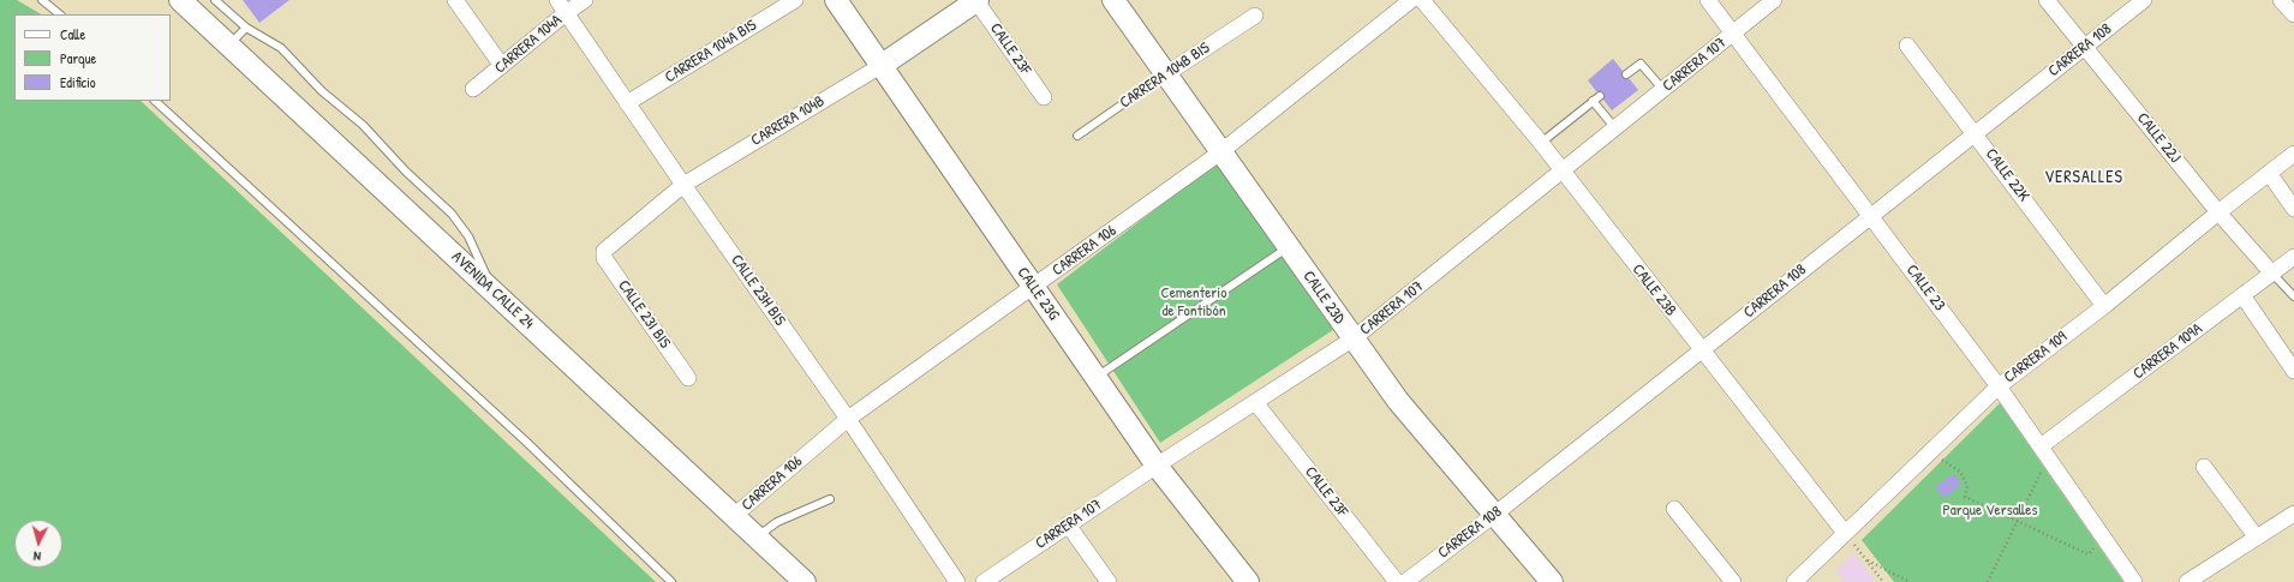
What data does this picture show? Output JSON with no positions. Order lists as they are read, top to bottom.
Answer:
{
  "streets": {
    "street": [
      "CARRERA 104A",
      "CALLE 23F",
      "CARRERA 108",
      "CARRERA 104A BIS",
      "CARRERA 107",
      "CARRERA 104B BIS",
      "CARRERA 104B",
      "CALLE 22J",
      "CALLE 22K",
      "CARRERA 106",
      "CALLE 23",
      "AVENIDA CALLE 24",
      "CALLE 23H BIS",
      "CALLE 23B",
      "CALLE 23G",
      "CALLE 23D",
      "CALLE 23I BIS",
      "CARRERA 109A",
      "CARRERA 109"
    ]
  },
  "crossings": [
    ["CARRERA 104A", "CALLE 23H BIS"],
    ["CALLE 23F", "CARRERA 107"],
    ["CALLE 23F", "CARRERA 104B"],
    ["CARRERA 108", "CALLE 22J"],
    ["CARRERA 108", "CALLE 22K"],
    ["CARRERA 108", "CALLE 23"],
    ["CARRERA 108", "CALLE 23B"],
    ["CARRERA 108", "CALLE 23D"],
    ["CARRERA 104A BIS", "CALLE 23H BIS"],
    ["CARRERA 107", "CALLE 23"],
    ["CARRERA 107", "CALLE 23B"],
    ["CARRERA 107", "CALLE 23G"],
    ["CARRERA 107", "CALLE 23D"],
    ["CARRERA 104B BIS", "CALLE 23D"],
    ["CARRERA 104B", "CALLE 23H BIS"],
    ["CARRERA 104B", "CALLE 23G"],
    ["CARRERA 104B", "CALLE 23I BIS"],
    ["CALLE 22J", "CARRERA 109A"],
    ["CALLE 22J", "CARRERA 109"],
    ["CALLE 22K", "CARRERA 109"],
    ["CARRERA 106", "AVENIDA CALLE 24"],
    ["CARRERA 106", "CALLE 23H BIS"],
    ["CARRERA 106", "CALLE 23G"],
    ["CARRERA 106", "CALLE 23D"],
    ["CALLE 23", "CARRERA 109A"],
    ["CALLE 23", "CARRERA 109"],
    ["CALLE 23B", "CARRERA 109"]
  ],
  "districts": ["VERSALLES"],
  "parks": ["Cementerio de Fontibón", "Parque Versalles"],
  "legend": ["Calle", "Parque", "Edificio"],
  "north": "bottom"
}
